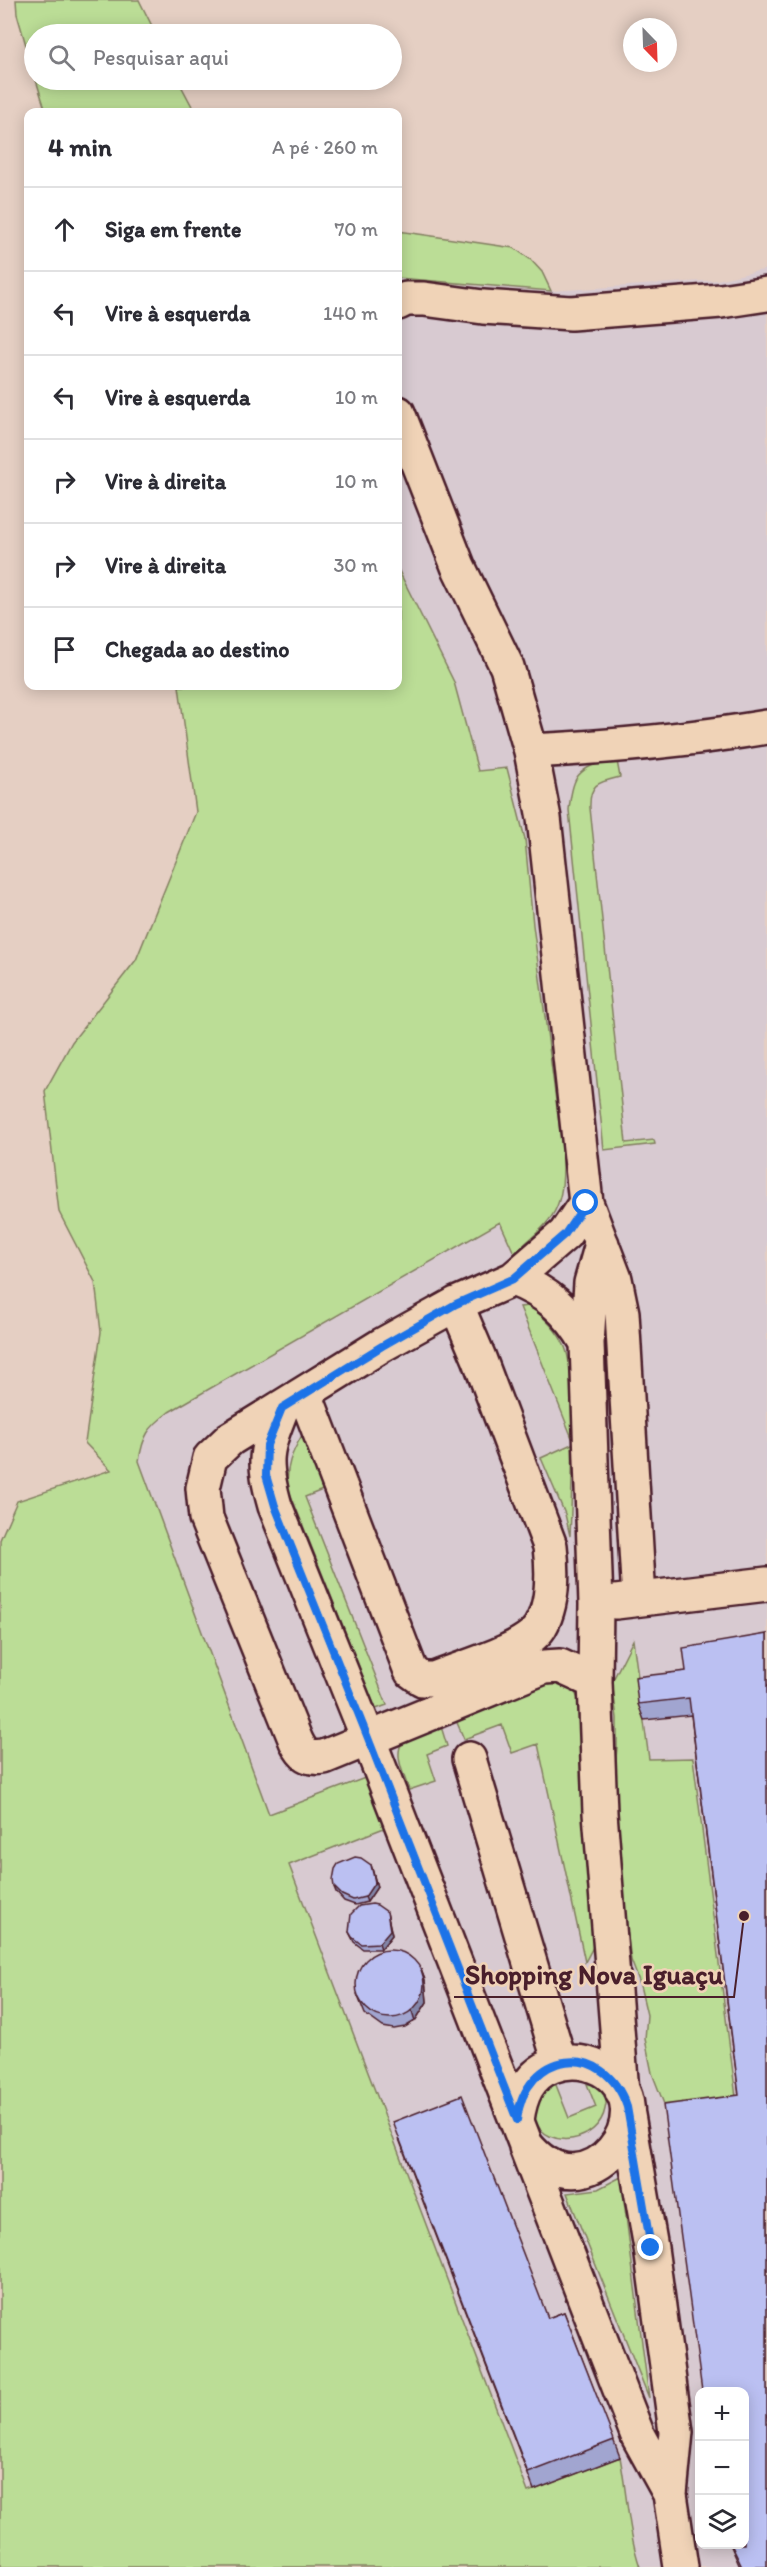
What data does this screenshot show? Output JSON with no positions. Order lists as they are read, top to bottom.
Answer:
{
  "places": ["Shopping Nova Iguaçu"],
  "north": "bottom right",
  "page": {
    "search": "Pesquisar aqui",
    "heading": ["4 min", "A pé · 260 m"],
    "list": [
      ["Siga em frente", "70 m"],
      ["Vire à esquerda", "140 m"],
      ["Vire à esquerda", "10 m"],
      ["Vire à direita", "10 m"],
      ["Vire à direita", "30 m"],
      "Chegada ao destino"
    ],
    "map_buttons": ["+", "−"]
  }
}
